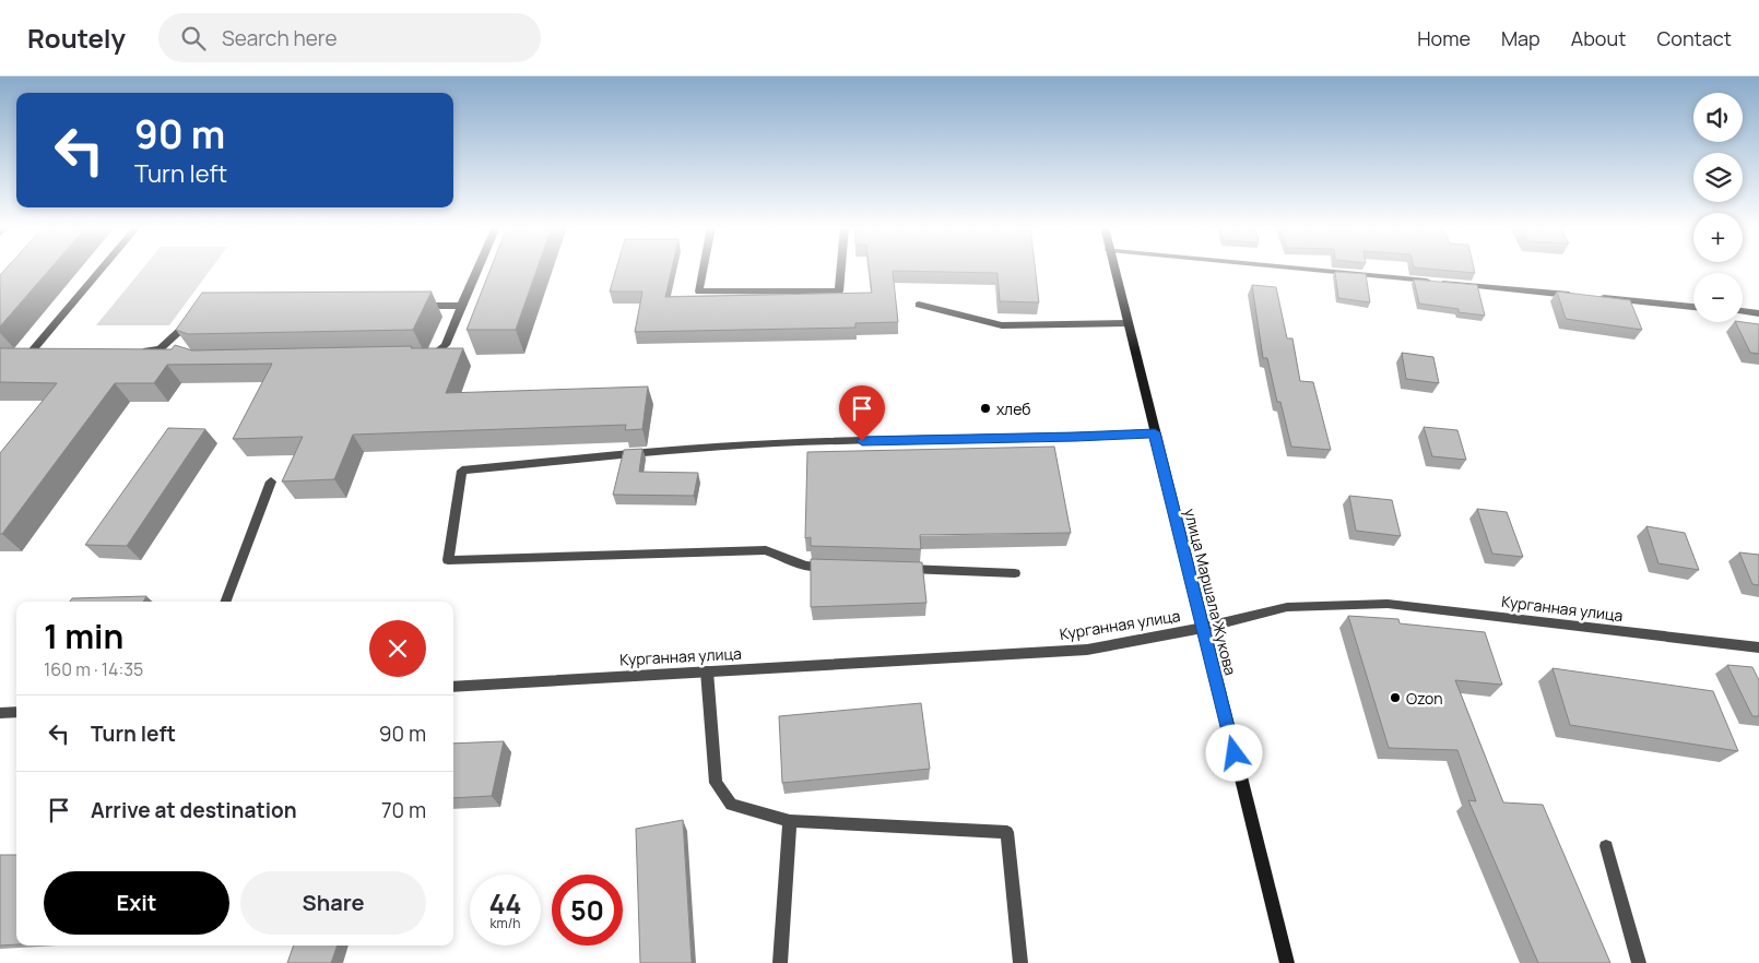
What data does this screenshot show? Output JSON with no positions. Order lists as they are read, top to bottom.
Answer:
{
  "streets": {
    "main road": ["улица Маршала Жукова"],
    "street": ["Курганная улица"]
  },
  "crossings": [
    ["улица Маршала Жукова", "Курганная улица"]
  ],
  "places": ["хлеб", "Ozon"],
  "page": {
    "header": "Routely",
    "search": "Search here",
    "nav": [
      "Home",
      "Map",
      "About",
      "Contact"
    ],
    "map_buttons": ["+", "−"],
    "turn": ["90 m", "Turn left"],
    "heading": ["1 min", "160 m · 14:35"],
    "list": [
      {
        "name": "Turn left",
        "value": "90 m"
      },
      {
        "name": "Arrive at destination",
        "value": "70 m"
      }
    ],
    "buttons": ["Exit", "Share"],
    "speed": "44 km/h",
    "limit": "50"
  }
}
